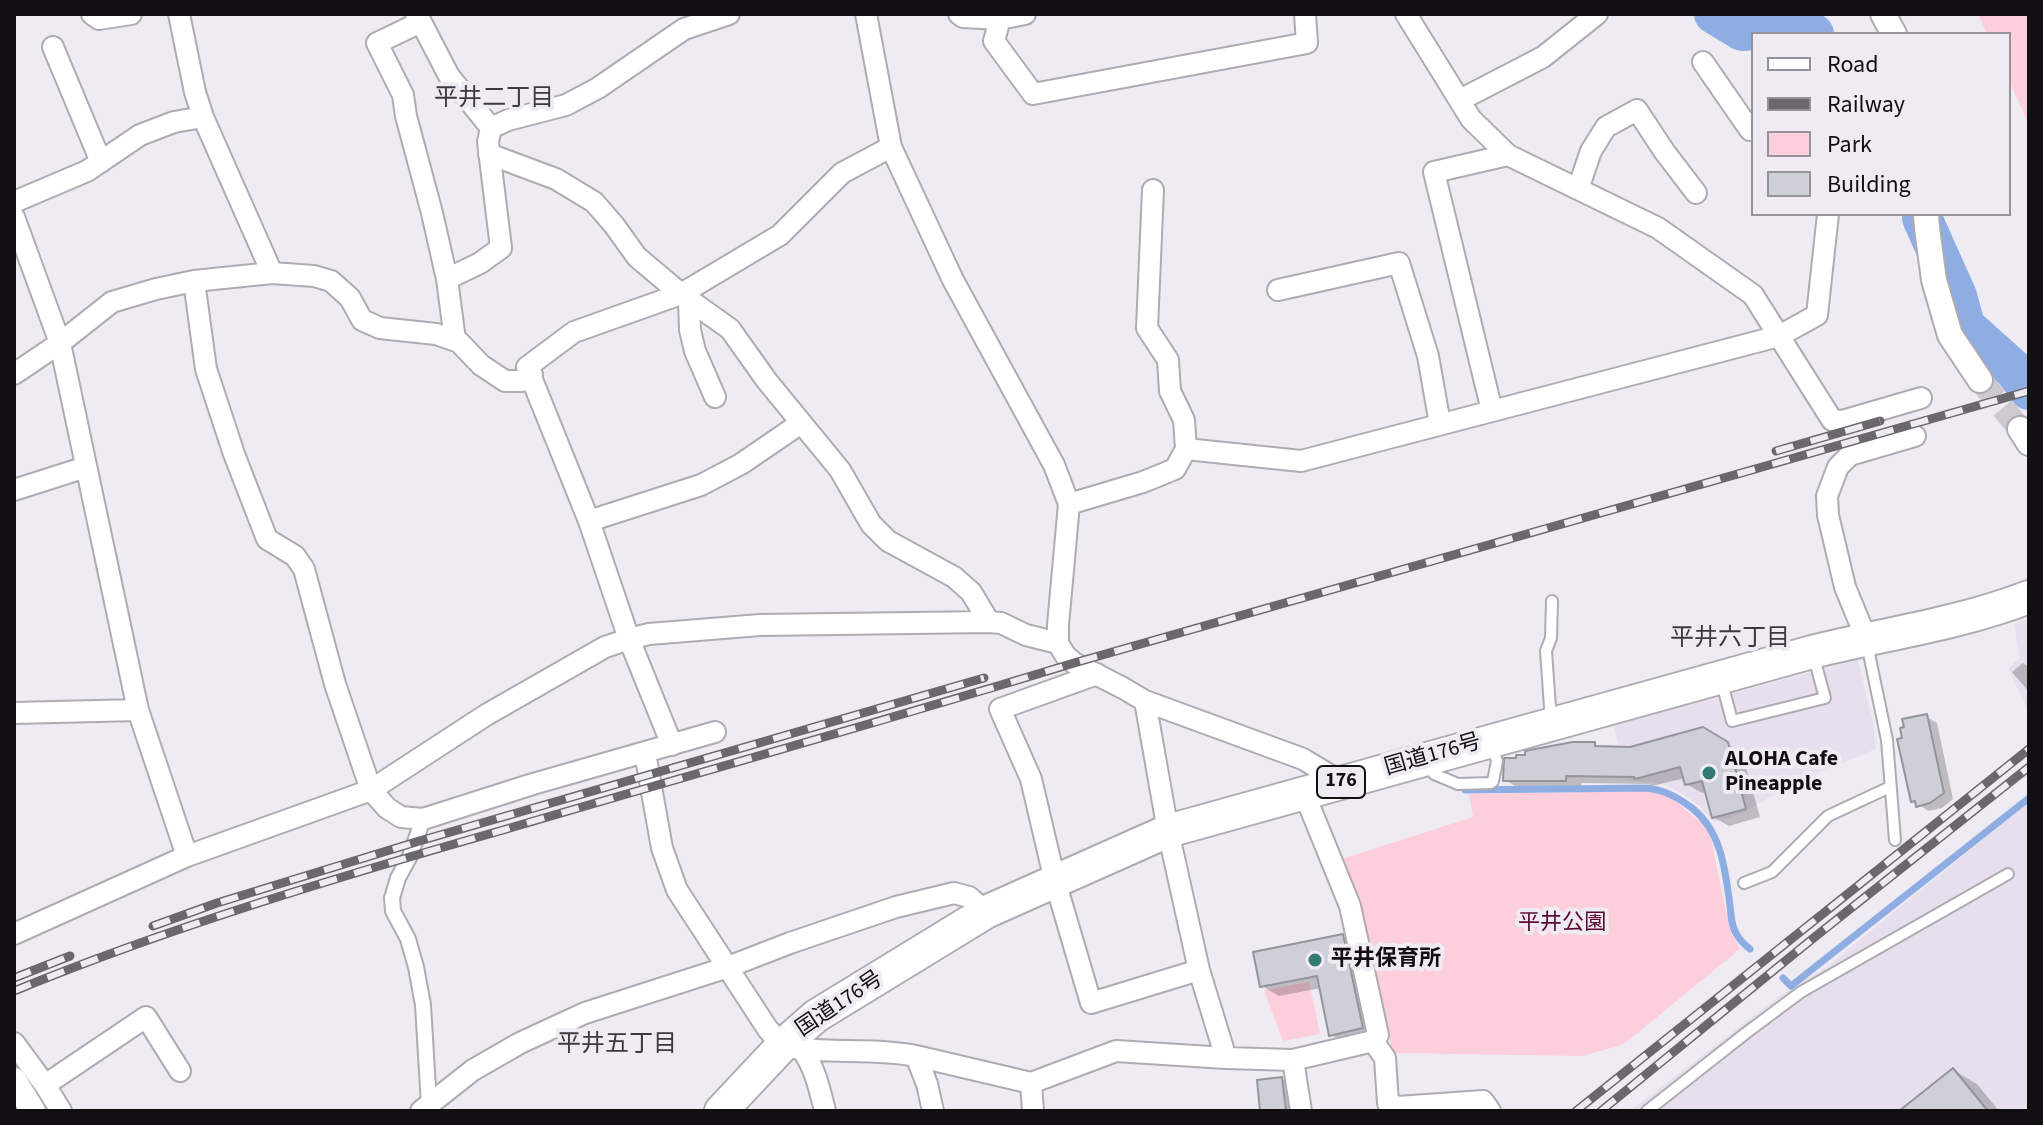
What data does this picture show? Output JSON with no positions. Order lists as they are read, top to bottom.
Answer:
{
  "streets": {
    "highway": ["国道176号", "176"]
  },
  "districts": ["平井二丁目", "平井六丁目", "平井五丁目"],
  "parks": ["平井公園"],
  "places": ["ALOHA Cafe Pineapple", "平井保育所"],
  "legend": [
    "Road",
    "Railway",
    "Park",
    "Building"
  ]
}
